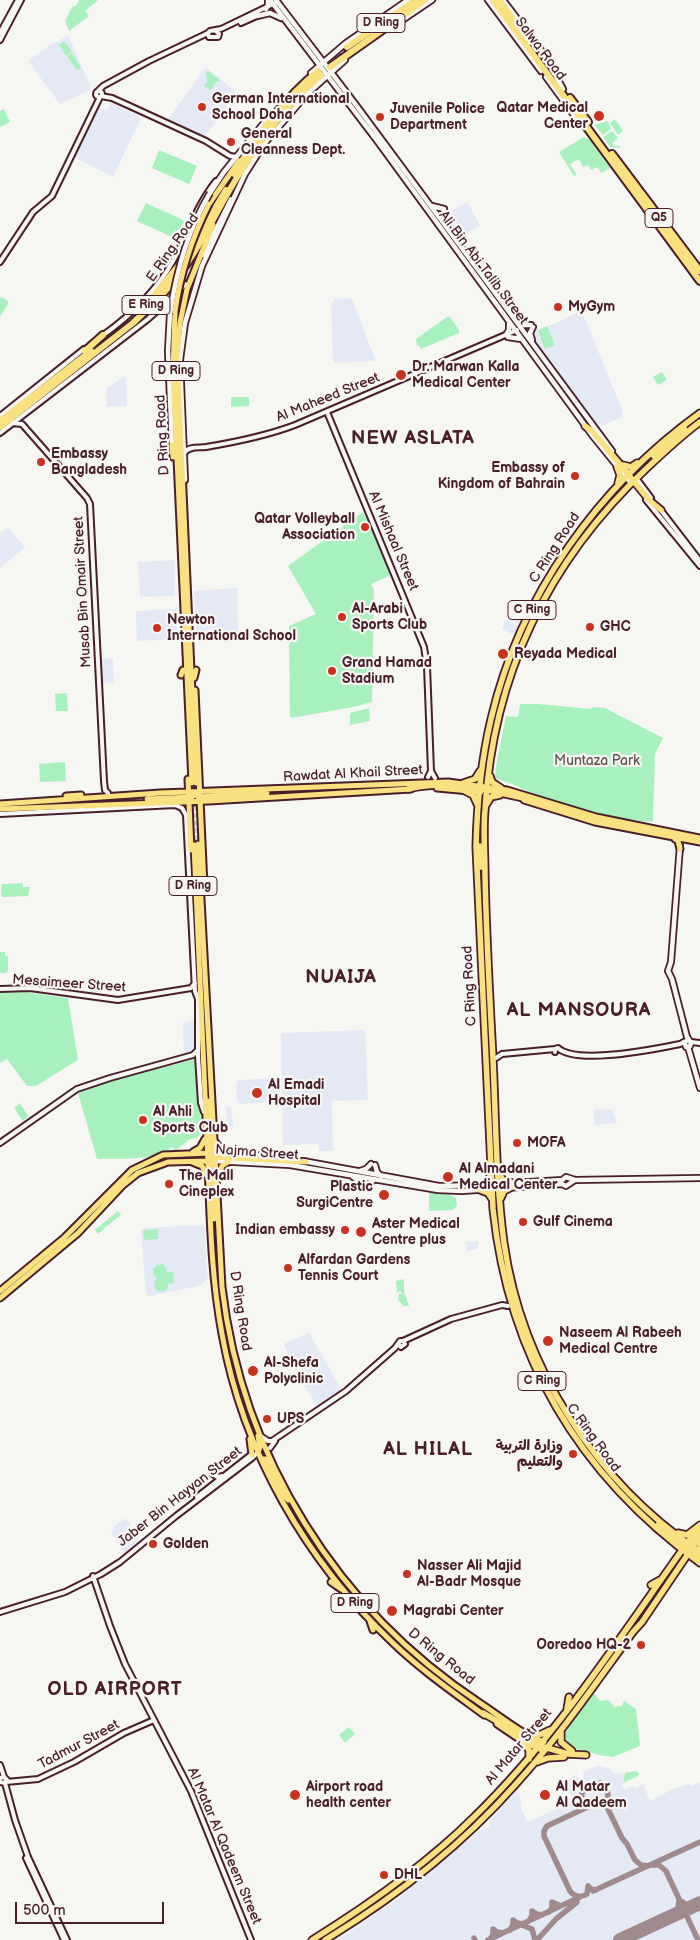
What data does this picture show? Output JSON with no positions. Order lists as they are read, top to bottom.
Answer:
{
  "streets": {
    "highway": [
      "D Ring",
      "Salwa Road",
      "Q5",
      "E Ring Road",
      "E Ring",
      "D Ring Road",
      "C Ring Road",
      "C Ring",
      "Al Matar Street"
    ],
    "main road": ["Ali Bin Abi Talib Street", "Rawdat Al Khail Street", "Najma Street"],
    "street": [
      "Al Maheed Street",
      "Al Mishaal Street",
      "Musab Bin Omair Street",
      "Mesaimeer Street",
      "Jaber Bin Hayyan Street",
      "Tadmur Street",
      "Al Matar Al Qadeem Street"
    ]
  },
  "crossings": [
    ["D Ring", "D Ring Road"],
    ["D Ring", "Rawdat Al Khail Street"],
    ["E Ring Road", "D Ring Road"],
    ["Ali Bin Abi Talib Street", "Al Maheed Street"],
    ["Ali Bin Abi Talib Street", "D Ring Road"],
    ["Ali Bin Abi Talib Street", "C Ring Road"],
    ["Al Maheed Street", "D Ring Road"],
    ["Al Maheed Street", "Al Mishaal Street"],
    ["D Ring Road", "Mesaimeer Street"],
    ["D Ring Road", "Najma Street"],
    ["D Ring Road", "Jaber Bin Hayyan Street"],
    ["D Ring Road", "Al Matar Street"],
    ["C Ring Road", "Rawdat Al Khail Street"],
    ["C Ring Road", "Najma Street"],
    ["C Ring Road", "Al Matar Street"],
    ["Musab Bin Omair Street", "Rawdat Al Khail Street"],
    ["Jaber Bin Hayyan Street", "Al Matar Al Qadeem Street"],
    ["Tadmur Street", "Al Matar Al Qadeem Street"]
  ],
  "districts": [
    "NEW ASLATA",
    "NUAIJA",
    "AL MANSOURA",
    "AL HILAL",
    "OLD AIRPORT"
  ],
  "parks": ["Muntaza Park"],
  "places": [
    "German International School Doha",
    "Qatar Medical Center",
    "Juvenile Police Department",
    "General Cleanness Dept.",
    "MyGym",
    "Dr. Marwan Kalla Medical Center",
    "Embassy Bangladesh",
    "Embassy of Kingdom of Bahrain",
    "Qatar Volleyball Association",
    "Al-Arabi Sports Club",
    "GHC",
    "Newton International School",
    "Reyada Medical",
    "Grand Hamad Stadium",
    "Al Emadi Hospital",
    "Al Ahli Sports Club",
    "MOFA",
    "Al Almadani Medical Center",
    "The Mall Cineplex",
    "Plastic SurgiCentre",
    "Gulf Cinema",
    "Indian embassy",
    "Aster Medical Centre plus",
    "Alfardan Gardens Tennis Court",
    "Naseem Al Rabeeh Medical Centre",
    "Al-Shefa Polyclinic",
    "UPS",
    "وزارة التربية والتعليم",
    "Golden",
    "Nasser Ali Majid Al-Badr Mosque",
    "Magrabi Center",
    "Ooredoo HQ-2",
    "Airport road health center",
    "Al Matar Al Qadeem",
    "DHL"
  ],
  "scale_bar": "500 m"
}
